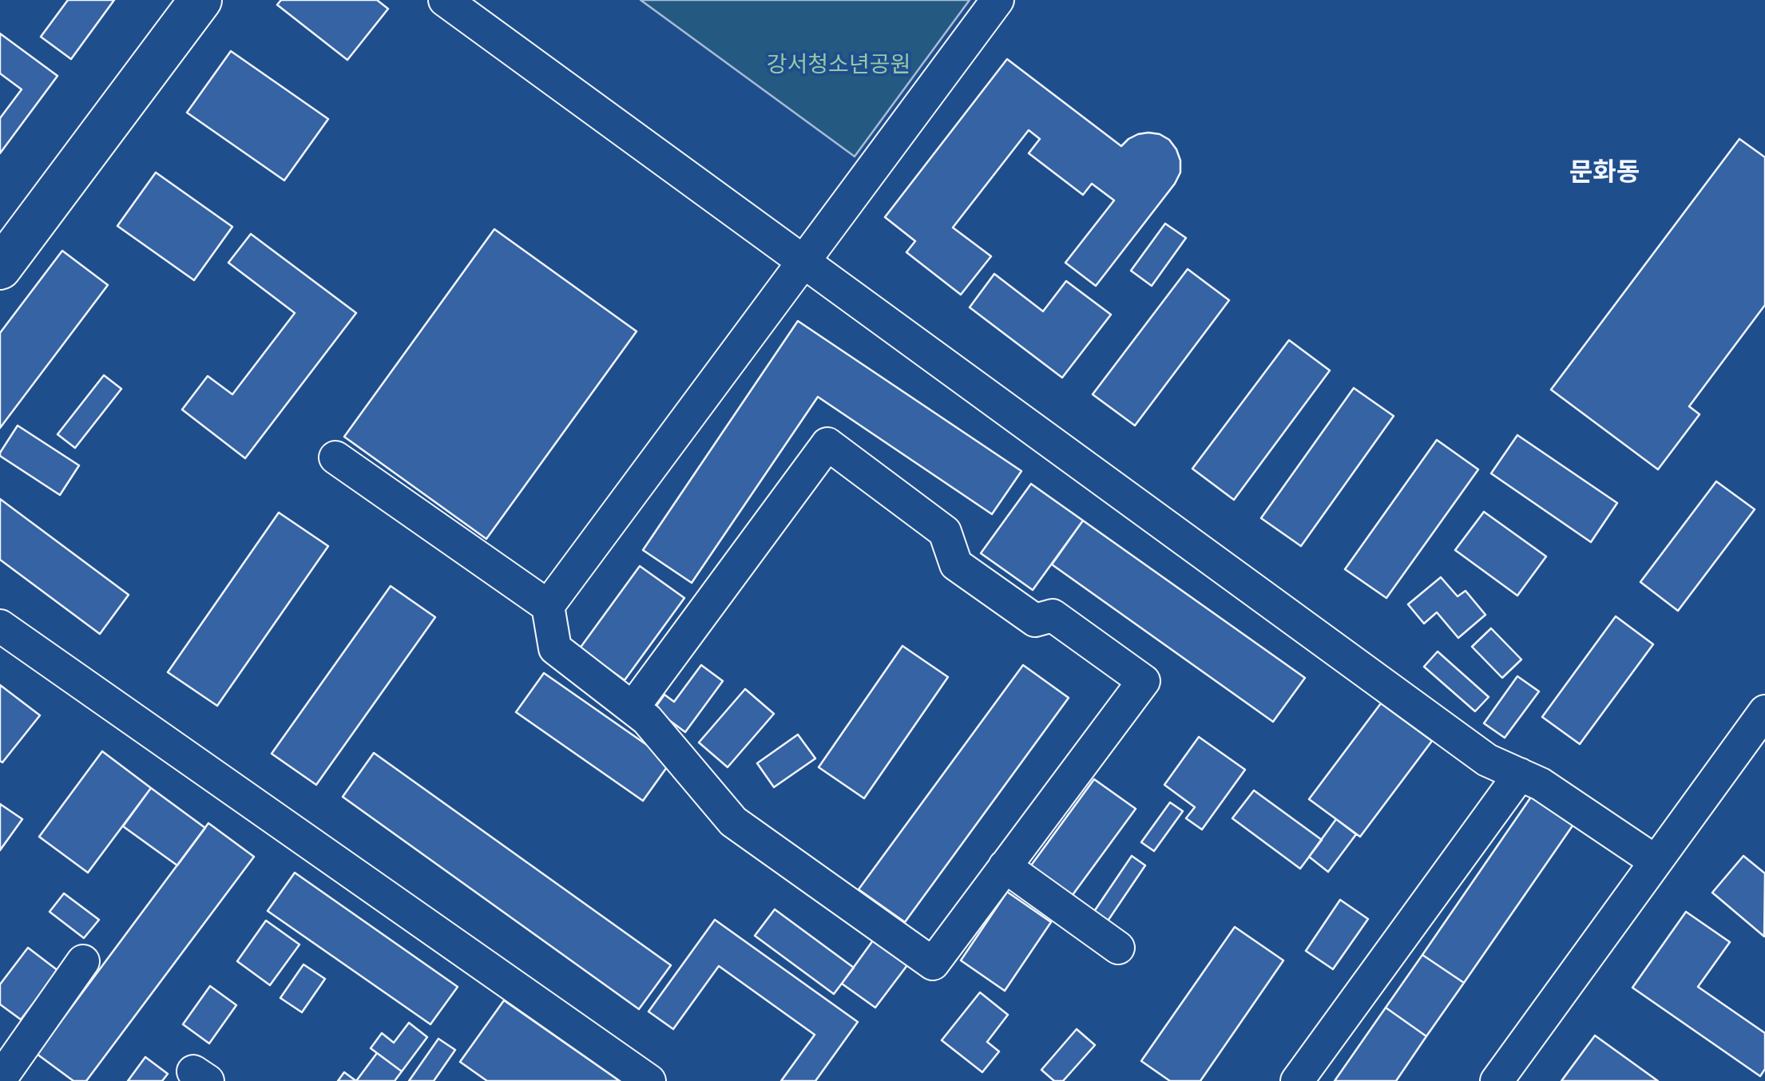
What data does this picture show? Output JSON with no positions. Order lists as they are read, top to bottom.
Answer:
{
  "districts": ["문화동"],
  "parks": ["강서청소년공원"]
}
